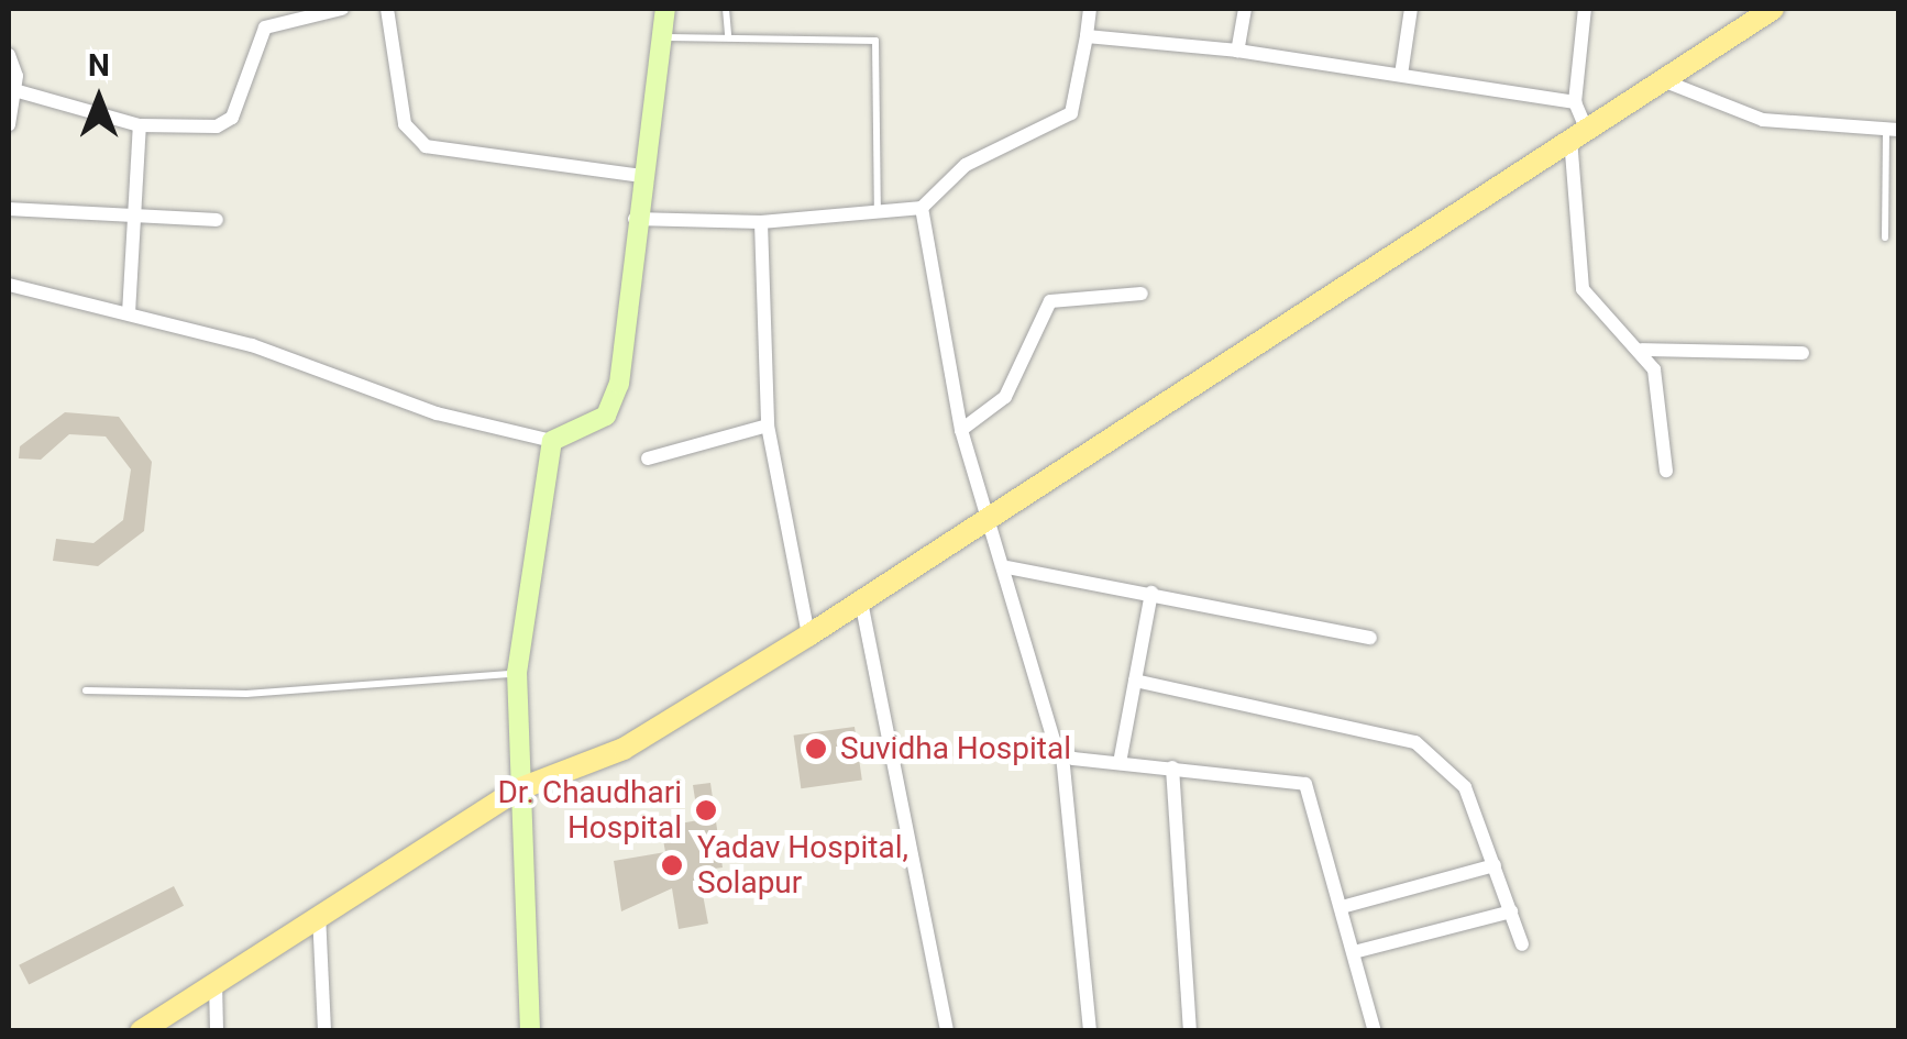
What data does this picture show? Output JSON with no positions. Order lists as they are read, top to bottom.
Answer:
{
  "places": ["Suvidha Hospital", "Dr. Chaudhari Hospital", "Yadav Hospital, Solapur"],
  "north": "top"
}
